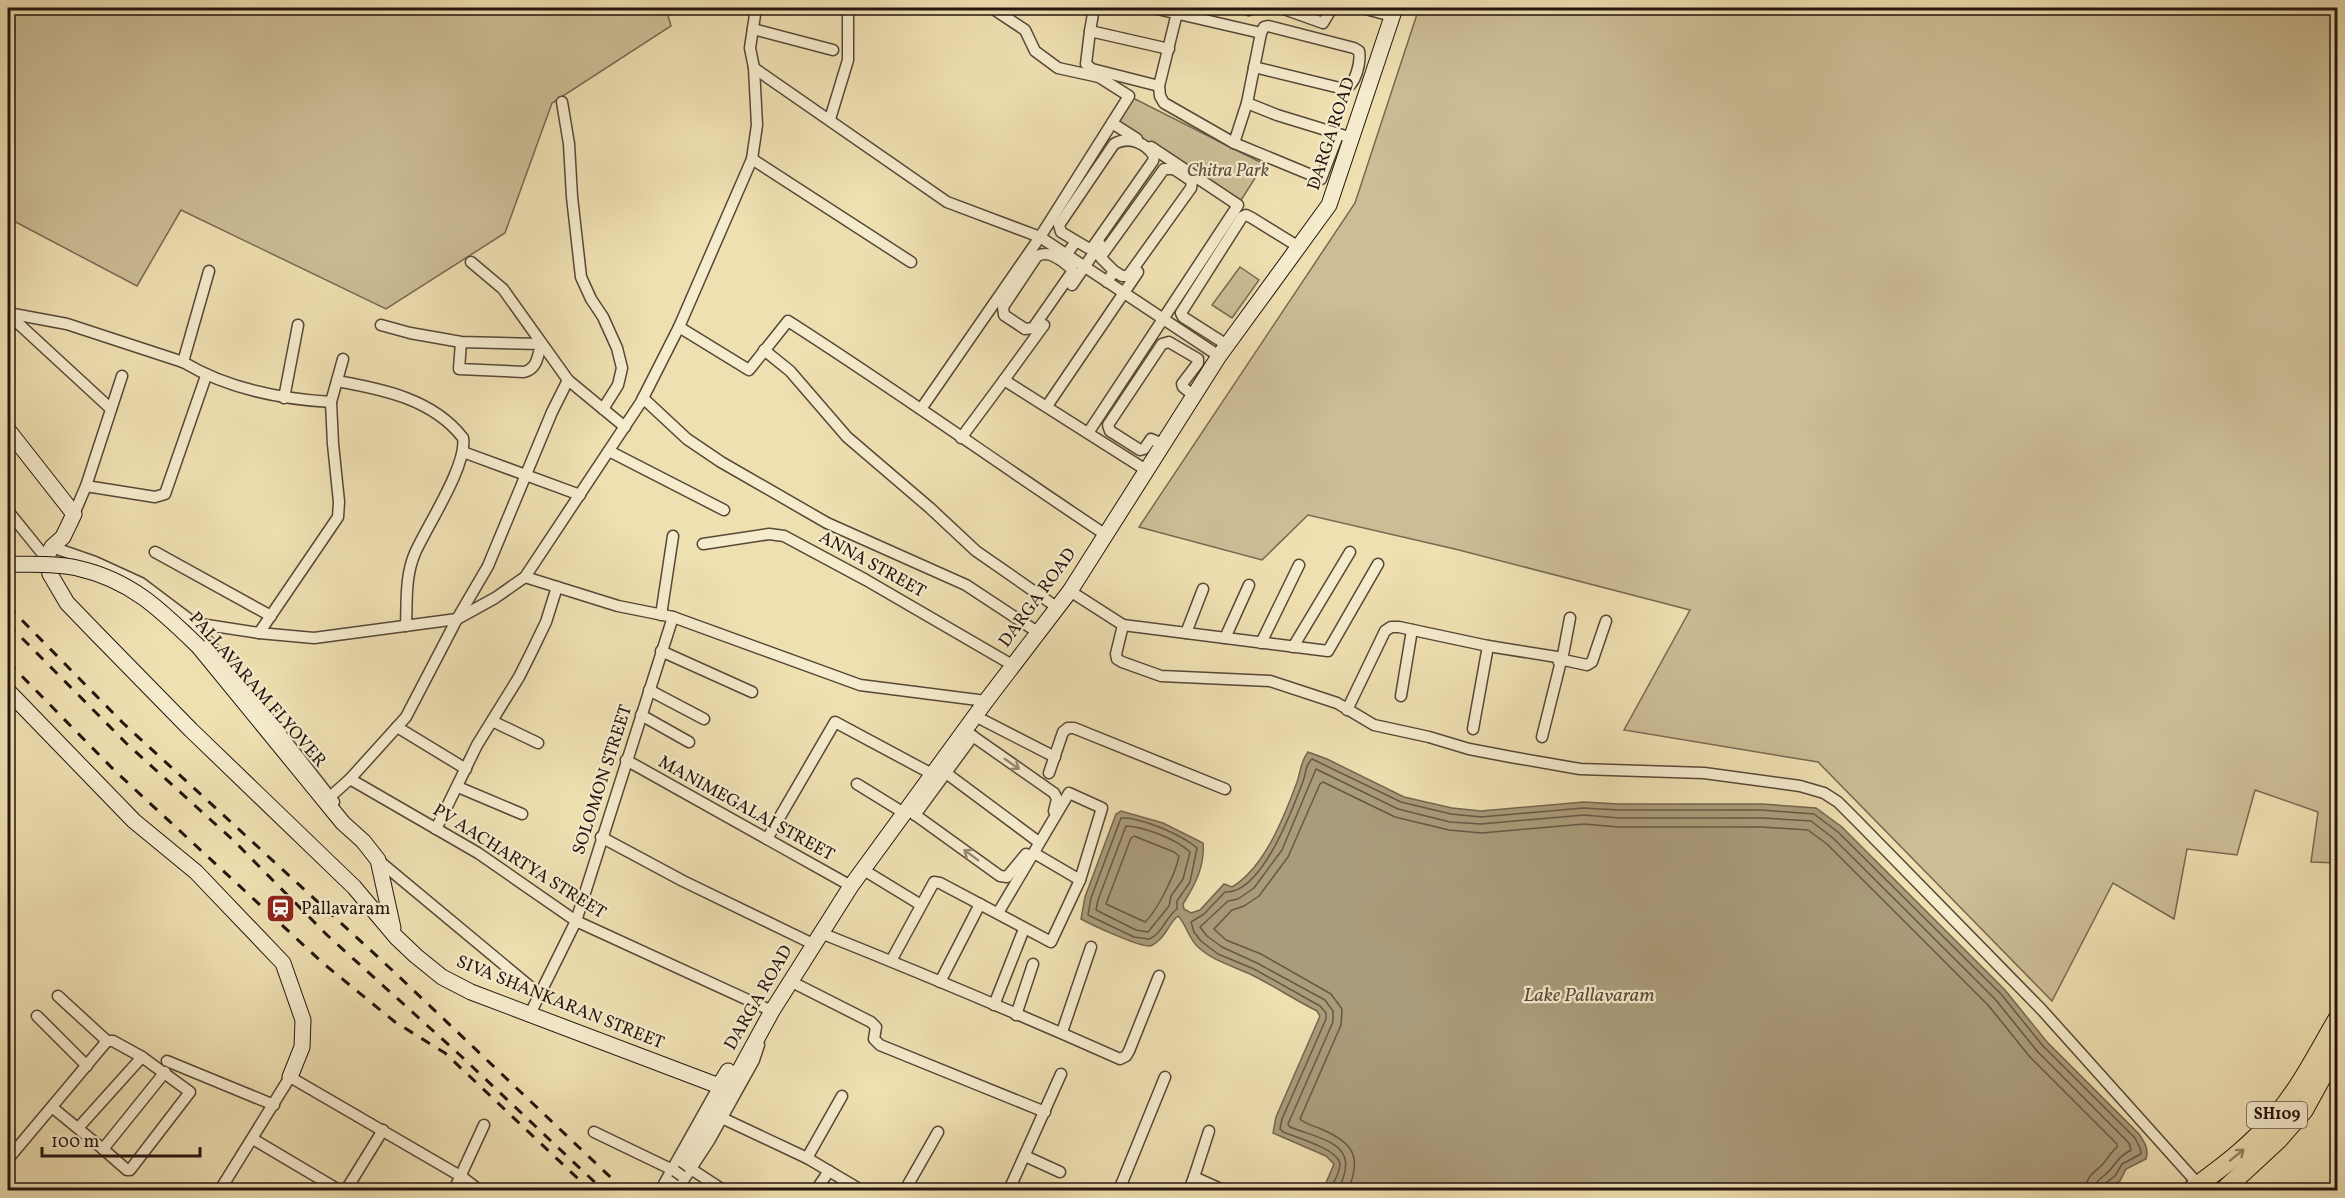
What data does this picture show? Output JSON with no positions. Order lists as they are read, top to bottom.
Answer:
{
  "streets": {
    "main road": ["SH109"],
    "street": [
      "DARGA ROAD",
      "ANNA STREET",
      "PALLAVARAM FLYOVER",
      "SOLOMON STREET",
      "MANIMEGALAI STREET",
      "PV AACHARTYA STREET",
      "SIVA SHANKARAN STREET"
    ]
  },
  "crossings": [
    ["DARGA ROAD", "ANNA STREET"],
    ["DARGA ROAD", "MANIMEGALAI STREET"],
    ["DARGA ROAD", "PV AACHARTYA STREET"],
    ["SOLOMON STREET", "MANIMEGALAI STREET"],
    ["SOLOMON STREET", "PV AACHARTYA STREET"],
    ["SOLOMON STREET", "SIVA SHANKARAN STREET"]
  ],
  "water": ["Lake Pallavaram"],
  "parks": ["Chitra Park"],
  "places": {
    "station": ["Pallavaram"]
  },
  "scale_bar": "100 m"
}
